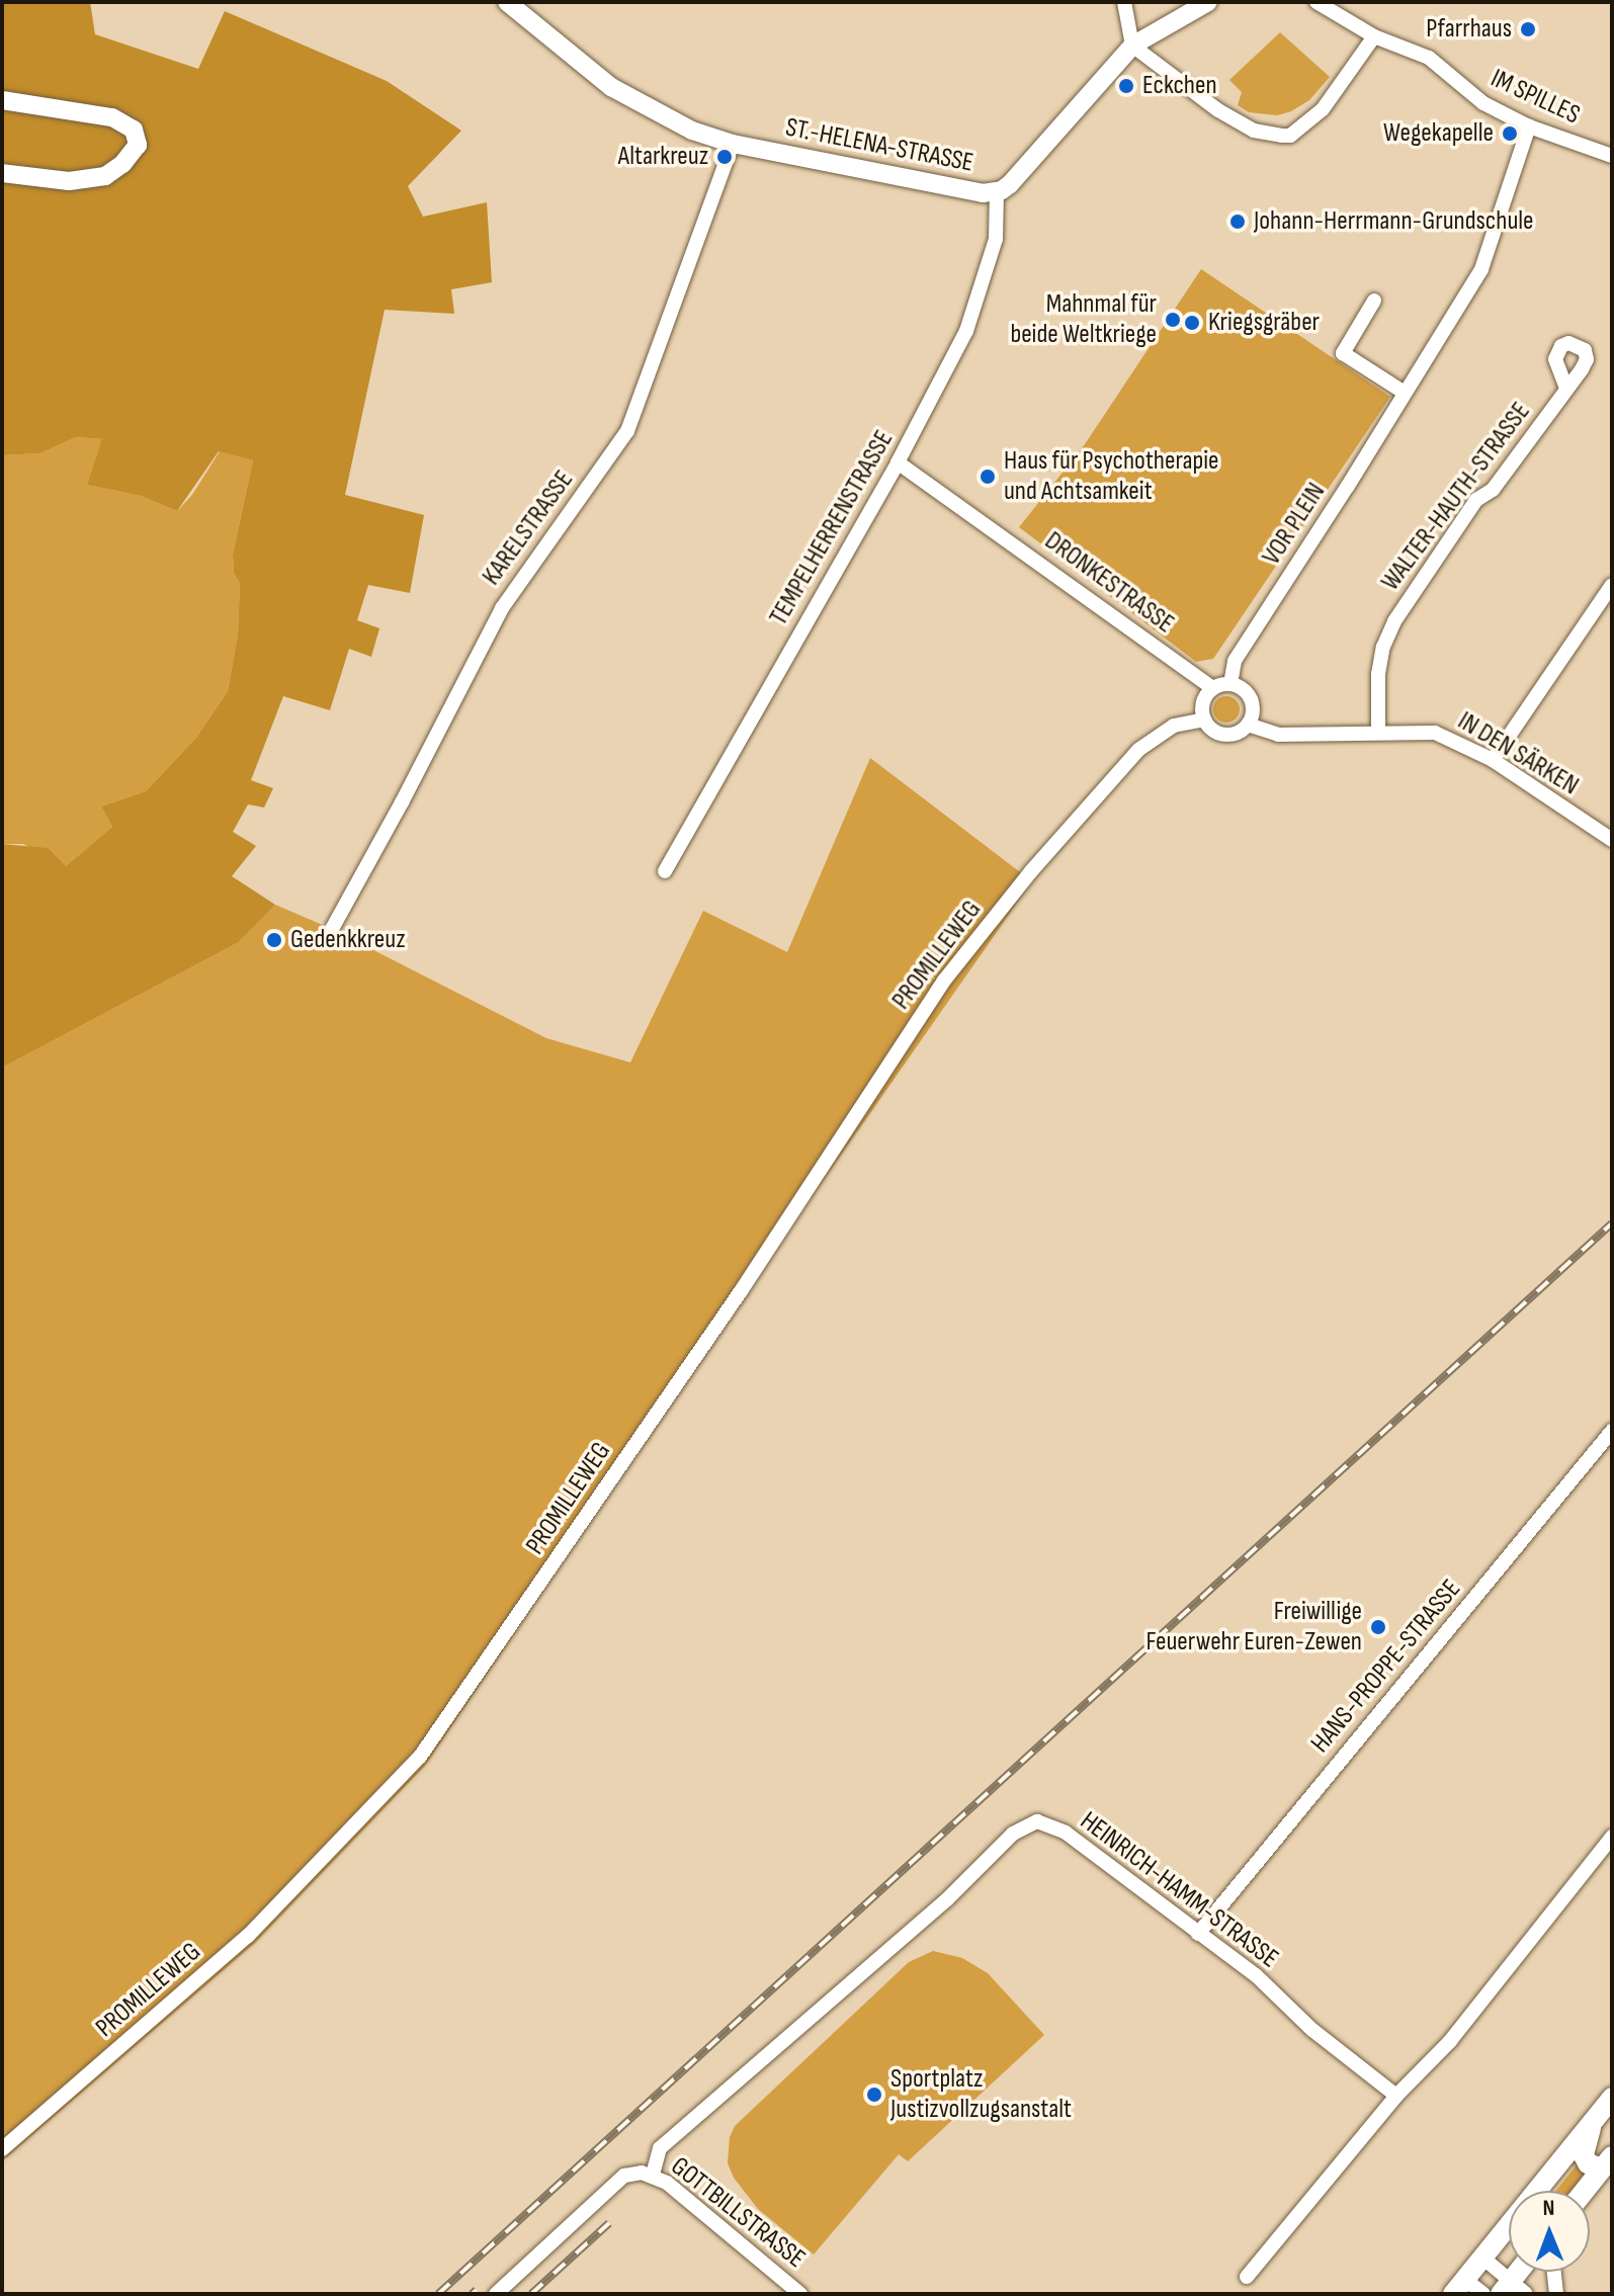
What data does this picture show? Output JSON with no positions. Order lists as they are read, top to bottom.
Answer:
{
  "streets": {
    "street": [
      "IM SPILLES",
      "ST.-HELENA-STRASSE",
      "WALTER-HAUTH-STRASSE",
      "VOR PLEIN",
      "KARELSTRASSE",
      "TEMPELHERRENSTRASSE",
      "DRONKESTRASSE",
      "IN DEN SÄRKEN",
      "PROMILLEWEG",
      "HANS-PROPPE-STRASSE",
      "HEINRICH-HAMM-STRASSE",
      "GOTTBILLSTRASSE"
    ]
  },
  "crossings": [
    ["IM SPILLES", "VOR PLEIN"],
    ["ST.-HELENA-STRASSE", "KARELSTRASSE"],
    ["ST.-HELENA-STRASSE", "TEMPELHERRENSTRASSE"],
    ["WALTER-HAUTH-STRASSE", "IN DEN SÄRKEN"],
    ["VOR PLEIN", "DRONKESTRASSE"],
    ["VOR PLEIN", "IN DEN SÄRKEN"],
    ["VOR PLEIN", "PROMILLEWEG"],
    ["TEMPELHERRENSTRASSE", "DRONKESTRASSE"],
    ["DRONKESTRASSE", "IN DEN SÄRKEN"],
    ["DRONKESTRASSE", "PROMILLEWEG"],
    ["IN DEN SÄRKEN", "PROMILLEWEG"],
    ["HANS-PROPPE-STRASSE", "HEINRICH-HAMM-STRASSE"],
    ["HEINRICH-HAMM-STRASSE", "GOTTBILLSTRASSE"]
  ],
  "places": [
    "Pfarrhaus",
    "Eckchen",
    "Wegekapelle",
    "Altarkreuz",
    "Johann-Herrmann-Grundschule",
    "Mahnmal für beide Weltkriege",
    "Kriegsgräber",
    "Haus für Psychotherapie und Achtsamkeit",
    "Gedenkkreuz",
    "Freiwillige Feuerwehr Euren-Zewen",
    "Sportplatz Justizvollzugsanstalt"
  ],
  "north": "top"
}
